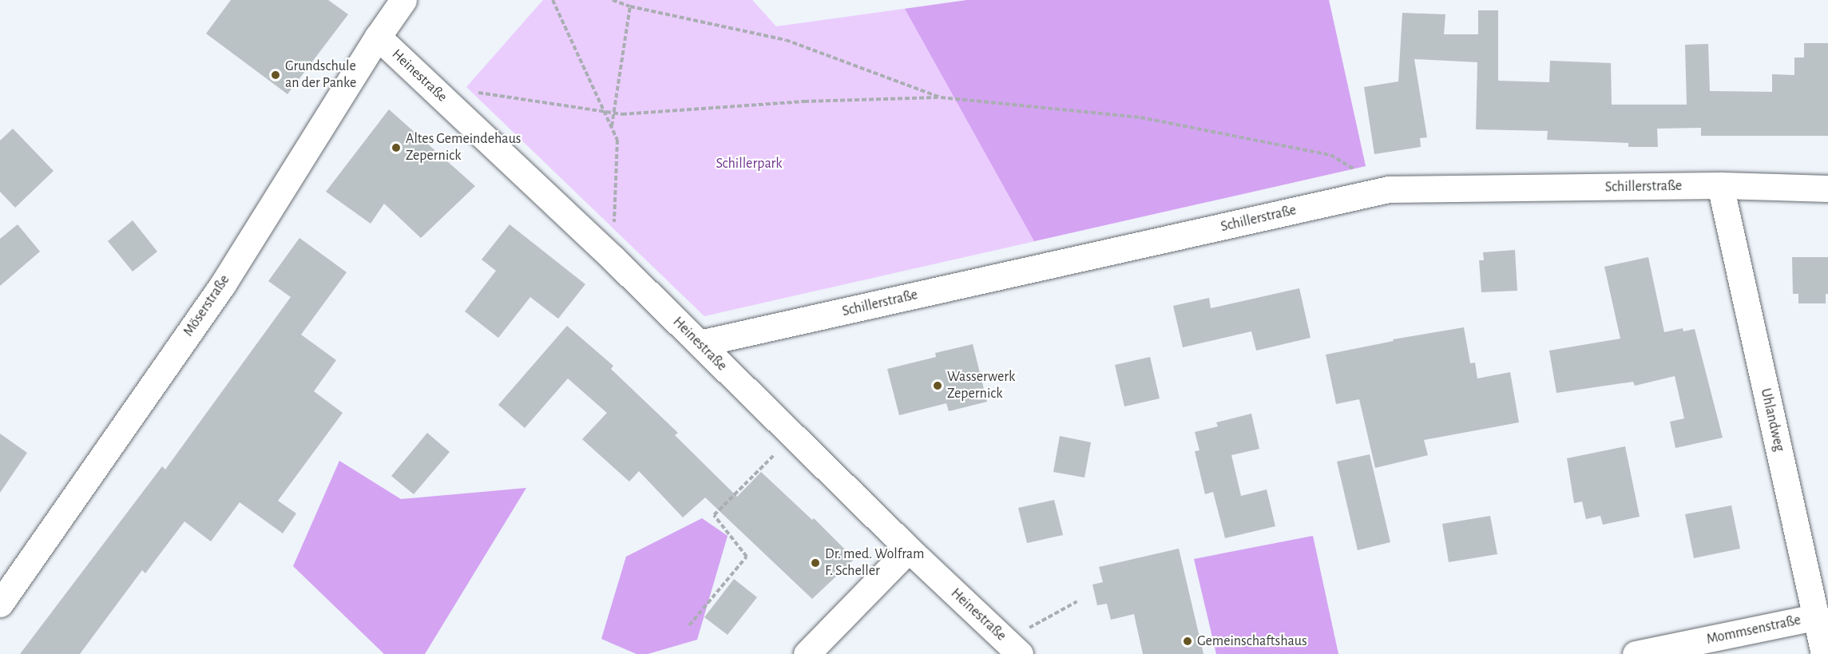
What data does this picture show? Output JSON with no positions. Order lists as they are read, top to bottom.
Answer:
{
  "streets": {
    "street": [
      "Heinestraße",
      "Schillerstraße",
      "Möserstraße",
      "Uhlandweg",
      "Mommsenstraße"
    ]
  },
  "crossings": [
    ["Heinestraße", "Schillerstraße"],
    ["Heinestraße", "Möserstraße"],
    ["Schillerstraße", "Uhlandweg"],
    ["Uhlandweg", "Mommsenstraße"]
  ],
  "parks": ["Schillerpark"],
  "places": [
    "Grundschule an der Panke",
    "Altes Gemeindehaus Zepernick",
    "Wasserwerk Zepernick",
    "Dr. med. Wolfram F. Scheller",
    "Gemeinschaftshaus"
  ]
}
